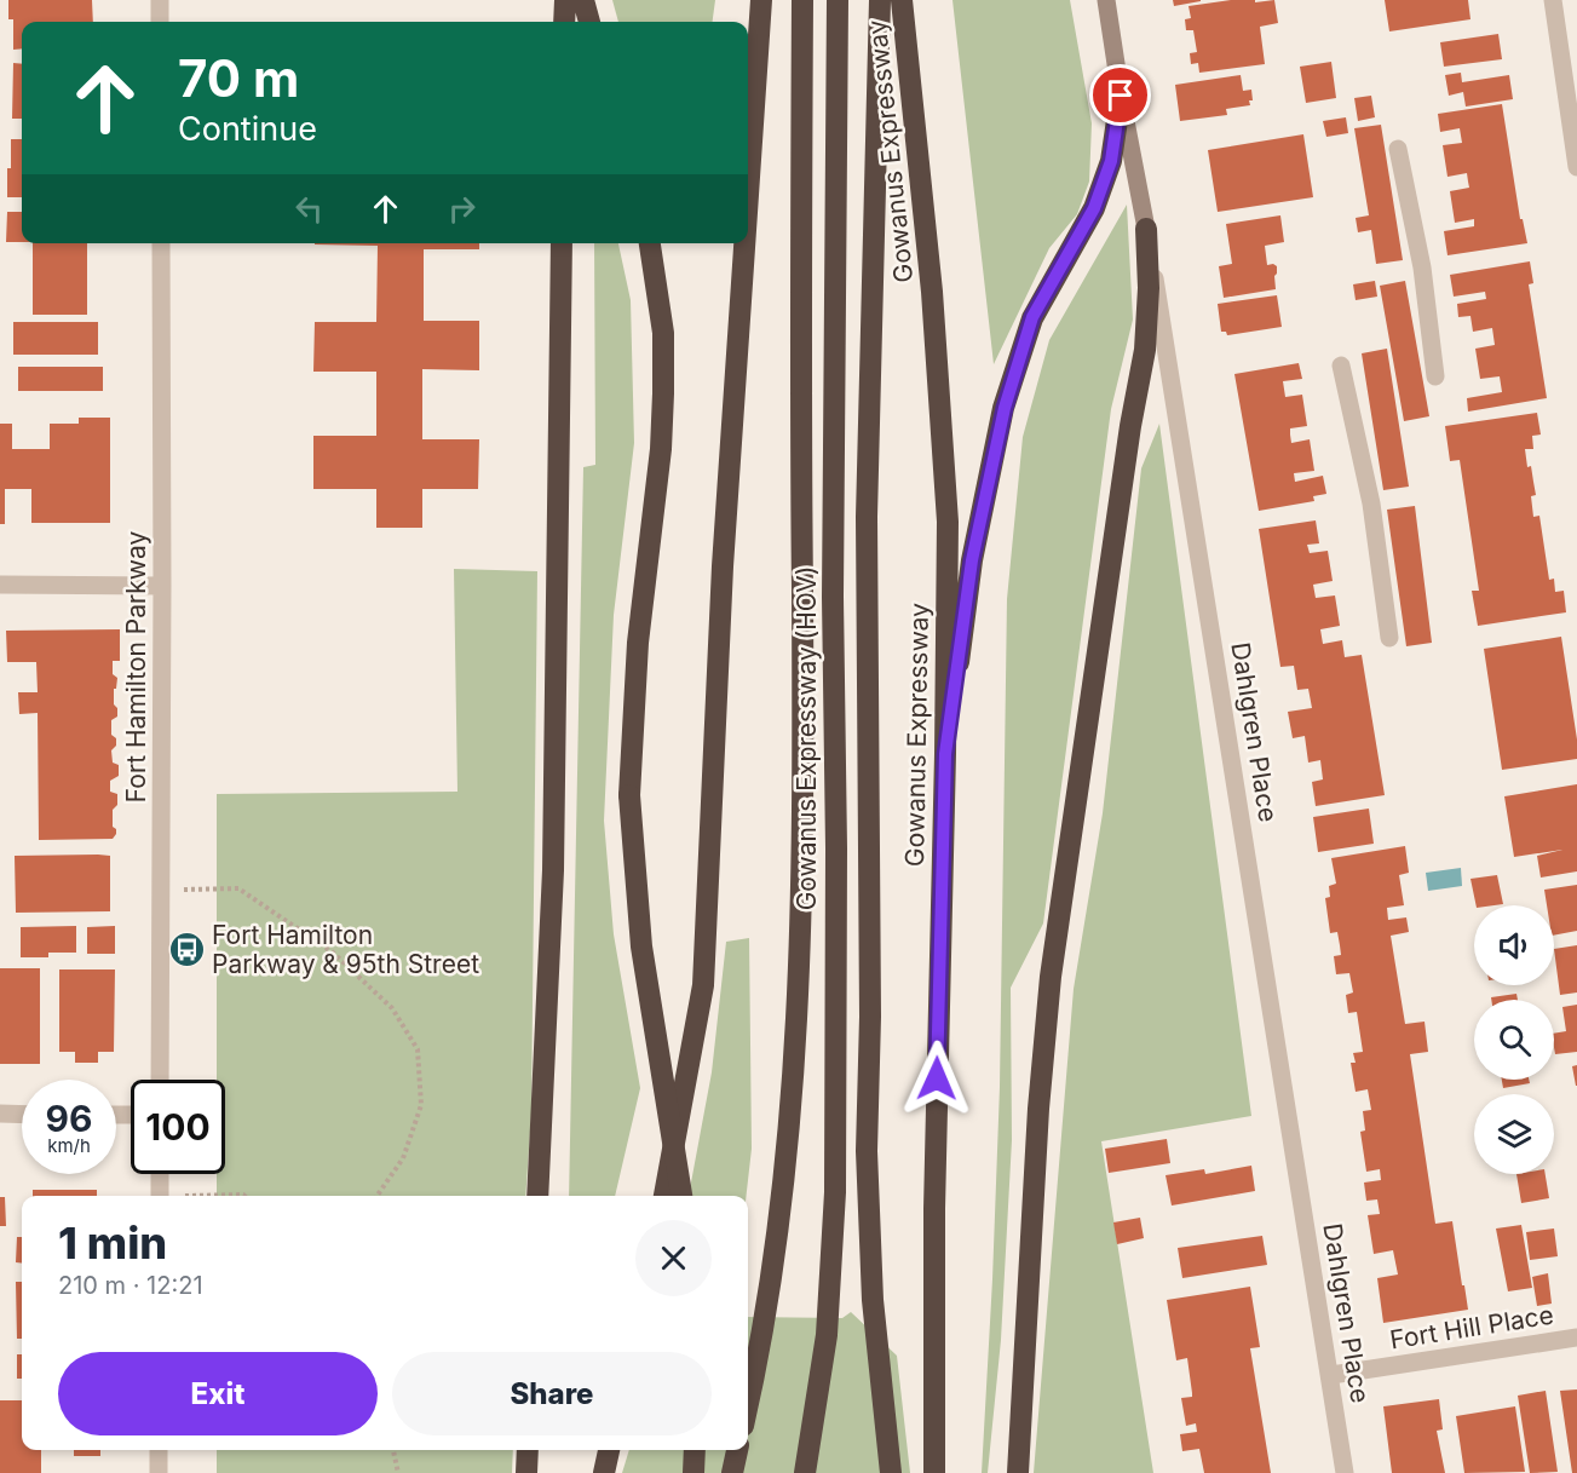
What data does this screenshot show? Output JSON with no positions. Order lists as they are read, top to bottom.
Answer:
{
  "streets": {
    "highway": ["Gowanus Expressway", "Gowanus Expressway (HOV)"],
    "main road": ["Dahlgren Place"],
    "street": ["Fort Hamilton Parkway", "Fort Hill Place"]
  },
  "crossings": [
    ["Dahlgren Place", "Fort Hill Place"]
  ],
  "places": {
    "bus stop": ["Fort Hamilton Parkway & 95th Street"]
  },
  "page": {
    "turn": ["70 m", "Continue"],
    "speed": "96 km/h",
    "limit": "100",
    "heading": ["1 min", "210 m · 12:21"],
    "buttons": ["Exit", "Share"]
  }
}
